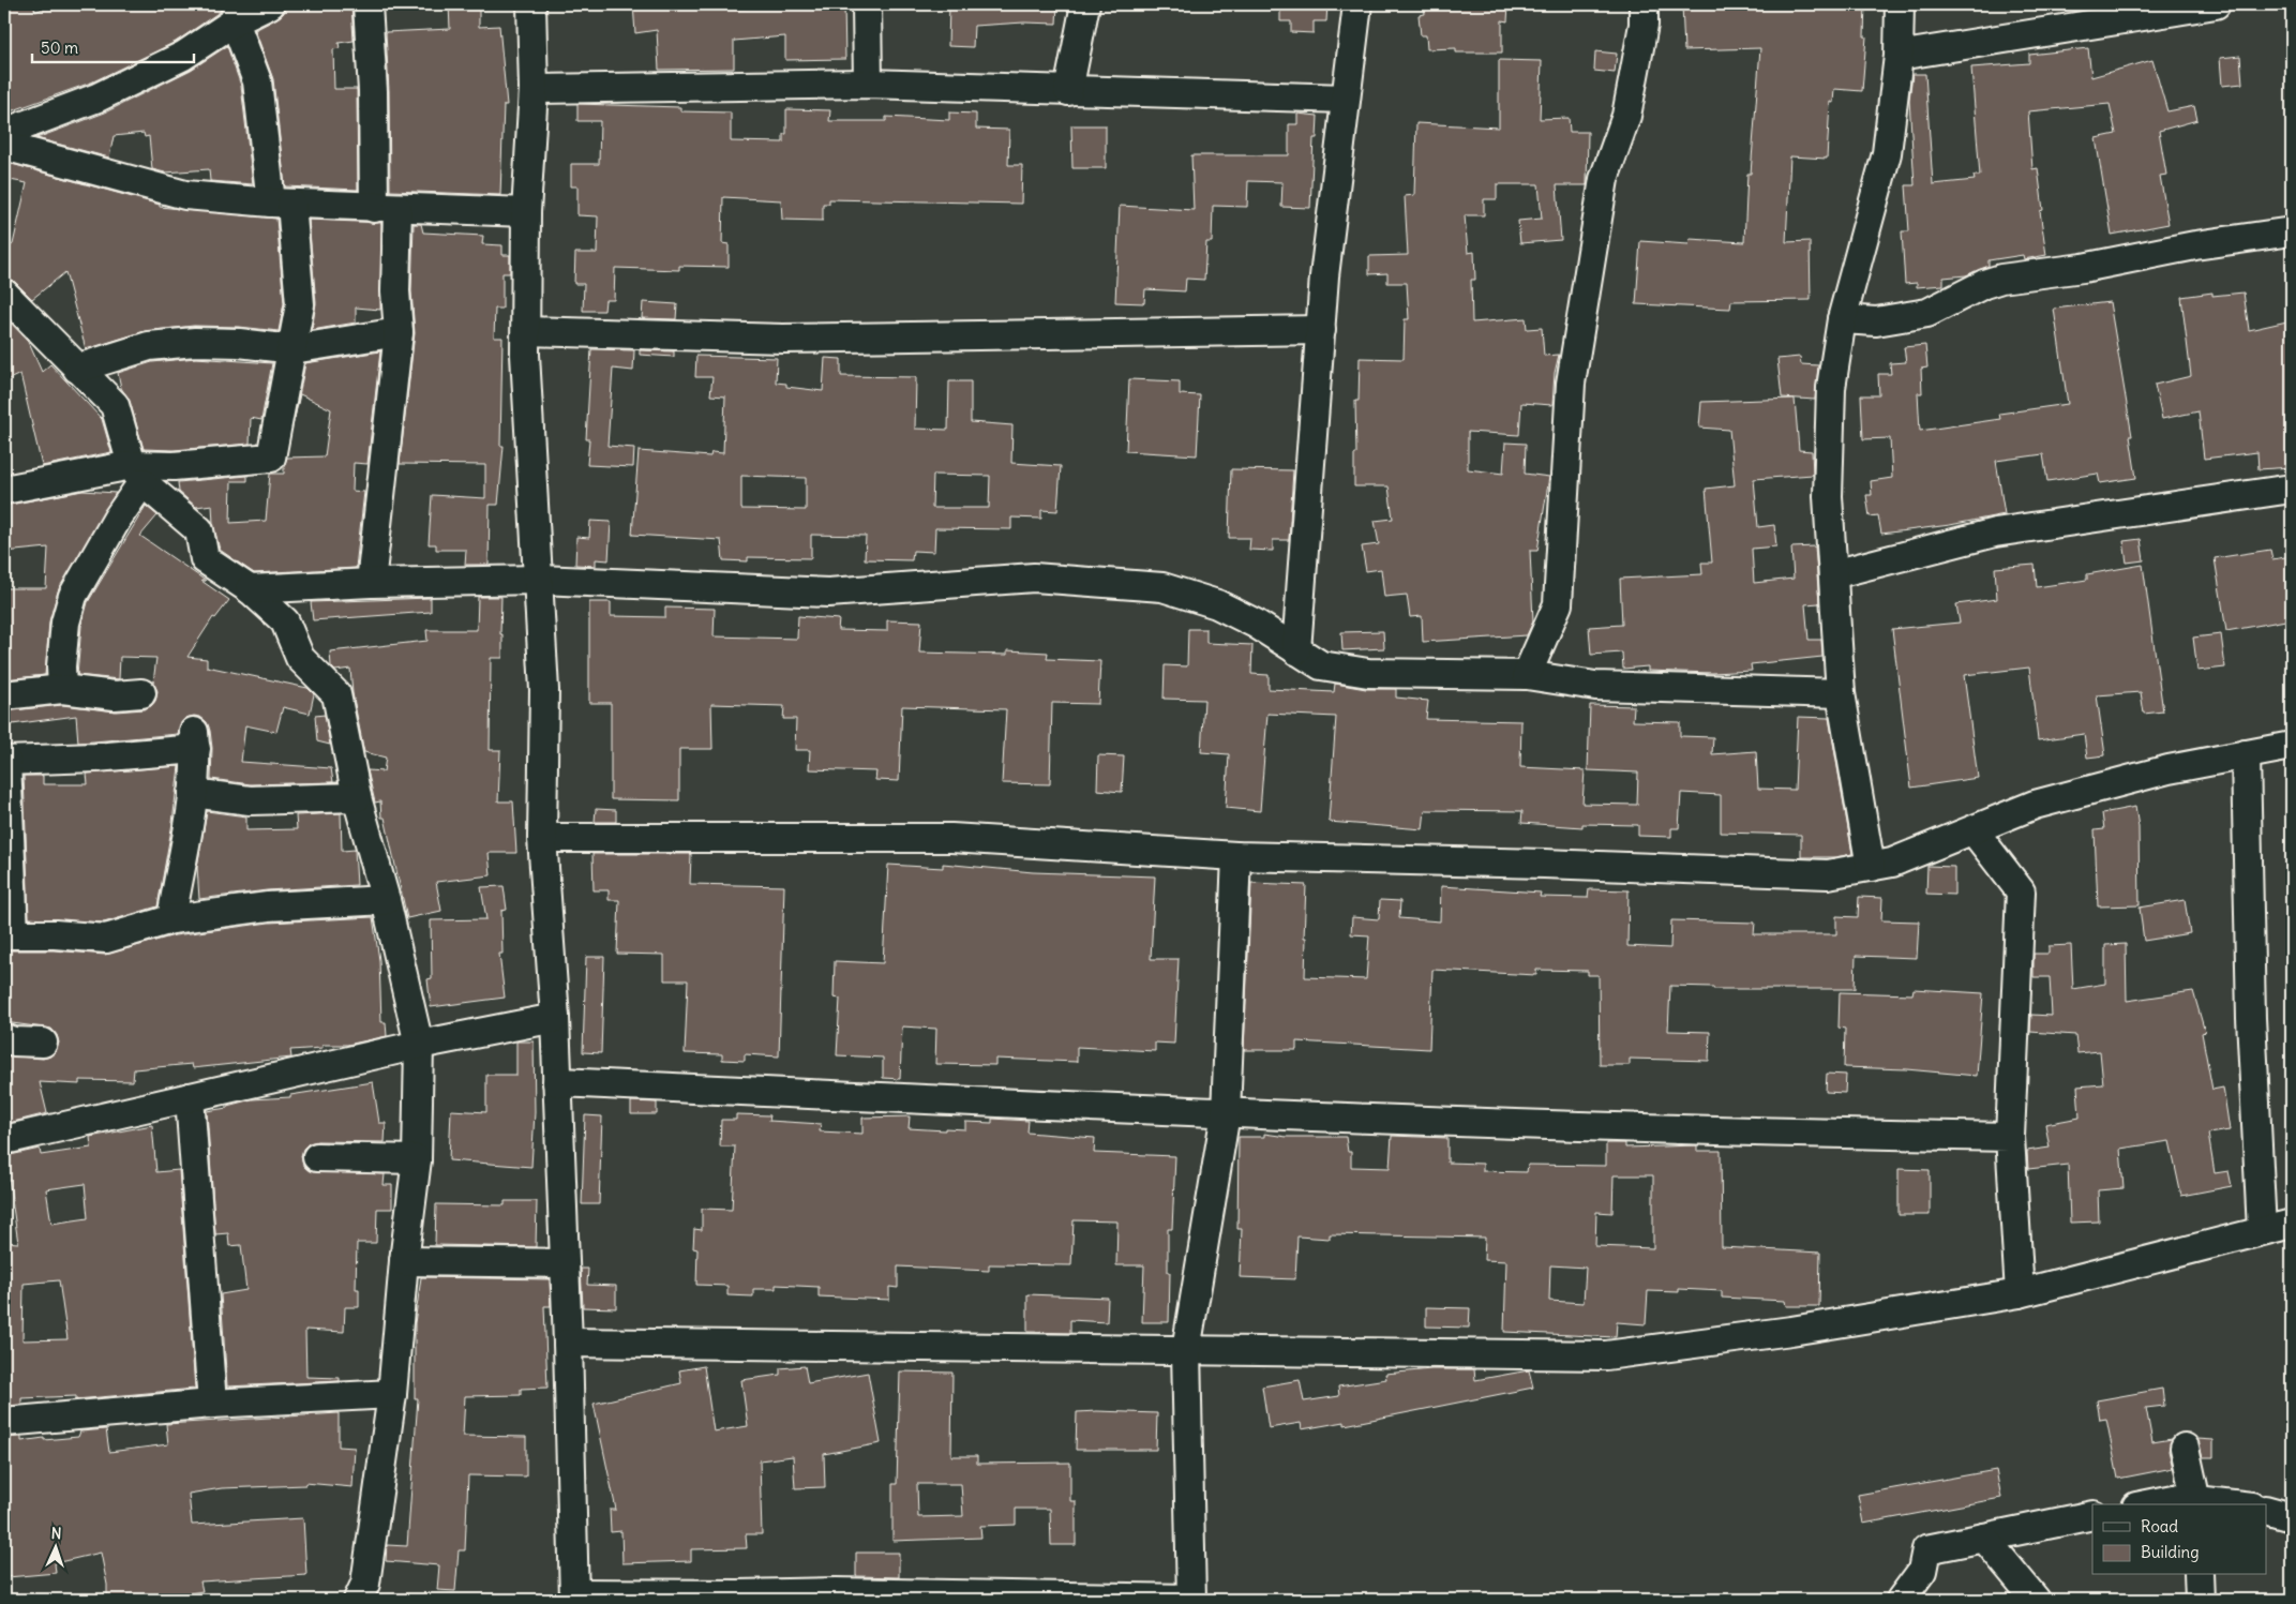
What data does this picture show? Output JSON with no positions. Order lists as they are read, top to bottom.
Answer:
{
  "legend": ["Road", "Building"],
  "scale_bar": "50 m",
  "north": "top"
}
